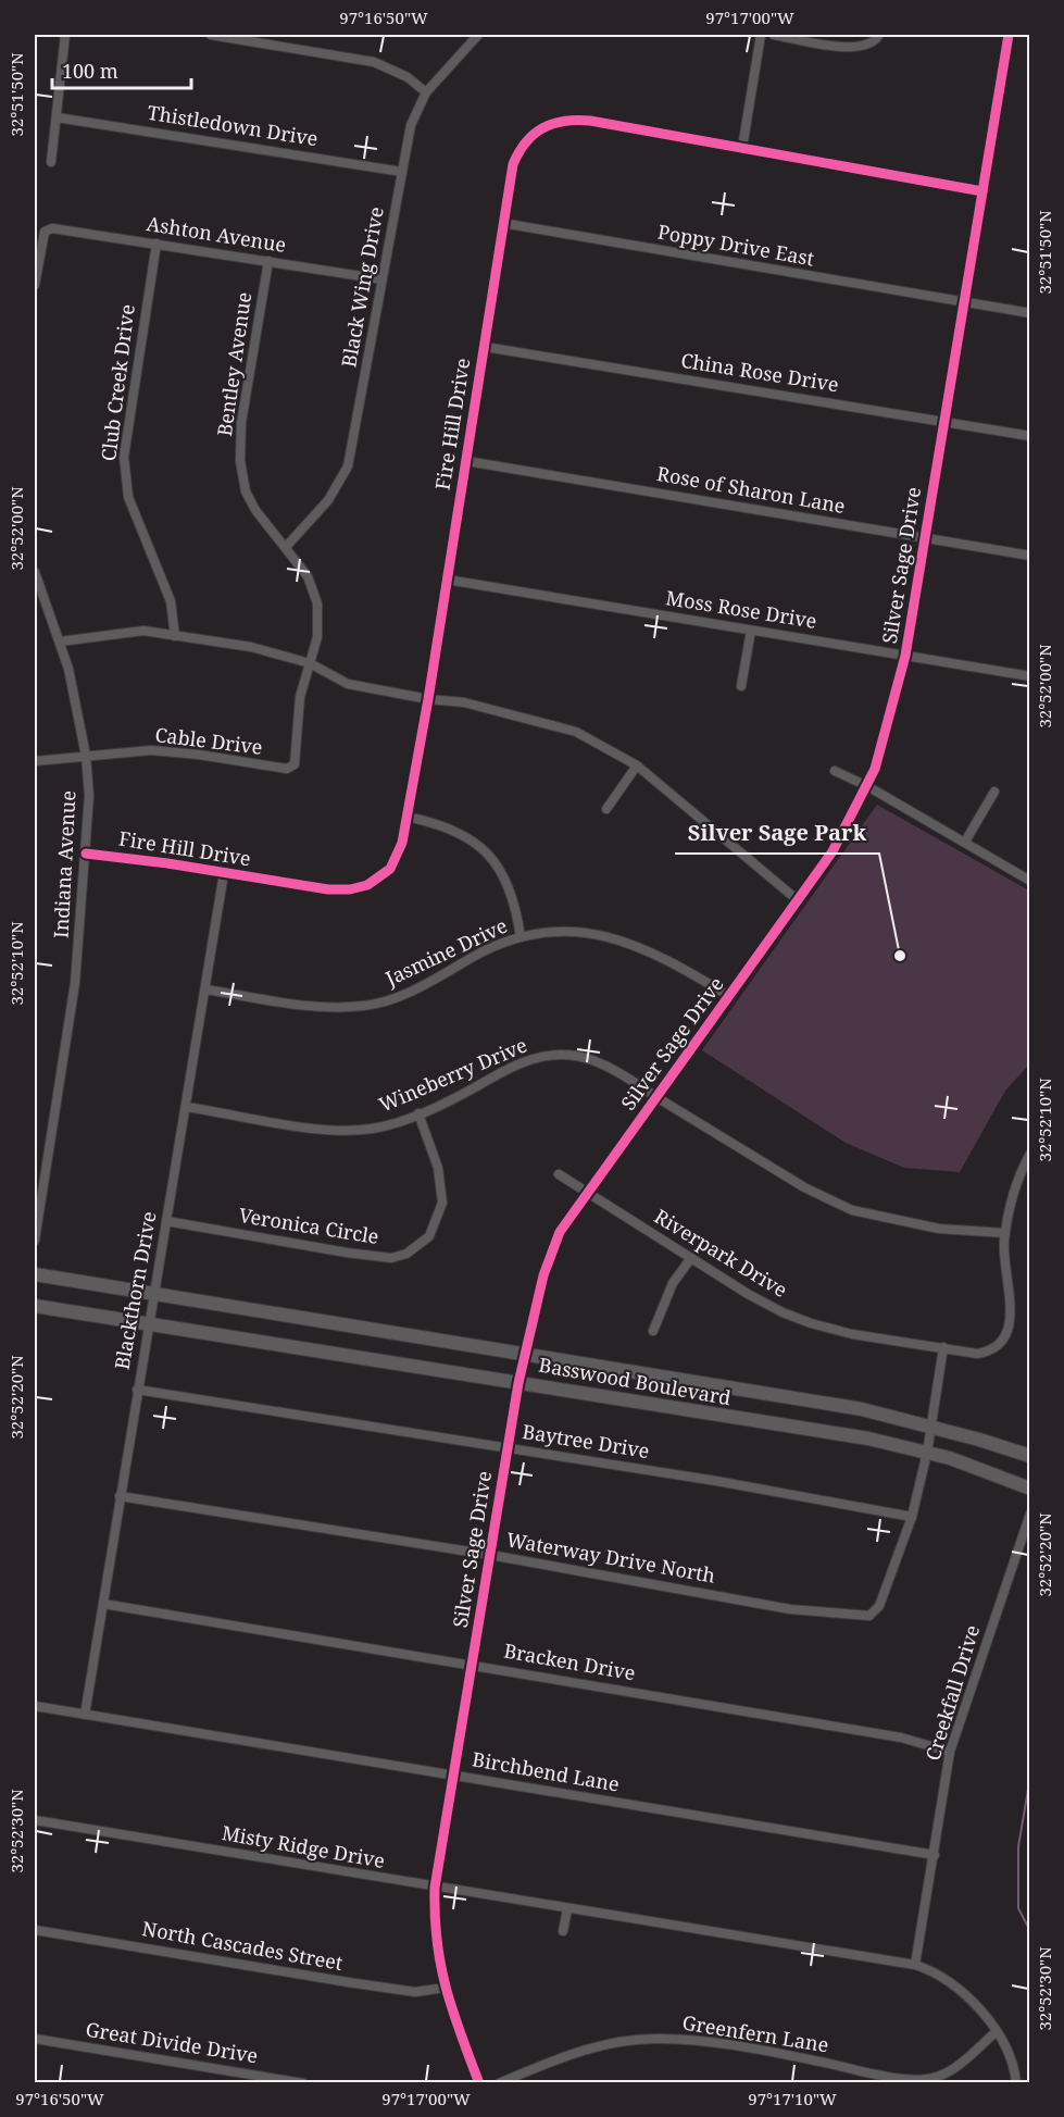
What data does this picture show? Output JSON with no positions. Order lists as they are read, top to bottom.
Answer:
{
  "streets": {
    "main road": ["Basswood Boulevard"],
    "street": [
      "Thistledown Drive",
      "Ashton Avenue",
      "Poppy Drive East",
      "Black Wing Drive",
      "Bentley Avenue",
      "China Rose Drive",
      "Club Creek Drive",
      "Fire Hill Drive",
      "Rose of Sharon Lane",
      "Silver Sage Drive",
      "Moss Rose Drive",
      "Cable Drive",
      "Indiana Avenue",
      "Jasmine Drive",
      "Wineberry Drive",
      "Veronica Circle",
      "Riverpark Drive",
      "Blackthorn Drive",
      "Baytree Drive",
      "Waterway Drive North",
      "Bracken Drive",
      "Creekfall Drive",
      "Birchbend Lane",
      "Misty Ridge Drive",
      "North Cascades Street",
      "Greenfern Lane",
      "Great Divide Drive"
    ]
  },
  "crossings": [
    ["Thistledown Drive", "Black Wing Drive"],
    ["Ashton Avenue", "Black Wing Drive"],
    ["Ashton Avenue", "Bentley Avenue"],
    ["Ashton Avenue", "Club Creek Drive"],
    ["Poppy Drive East", "Fire Hill Drive"],
    ["Poppy Drive East", "Silver Sage Drive"],
    ["Black Wing Drive", "Bentley Avenue"],
    ["Bentley Avenue", "Cable Drive"],
    ["China Rose Drive", "Fire Hill Drive"],
    ["China Rose Drive", "Silver Sage Drive"],
    ["Fire Hill Drive", "Rose of Sharon Lane"],
    ["Fire Hill Drive", "Silver Sage Drive"],
    ["Fire Hill Drive", "Moss Rose Drive"],
    ["Fire Hill Drive", "Indiana Avenue"],
    ["Fire Hill Drive", "Blackthorn Drive"],
    ["Rose of Sharon Lane", "Silver Sage Drive"],
    ["Silver Sage Drive", "Moss Rose Drive"],
    ["Silver Sage Drive", "Jasmine Drive"],
    ["Silver Sage Drive", "Wineberry Drive"],
    ["Silver Sage Drive", "Riverpark Drive"],
    ["Silver Sage Drive", "Basswood Boulevard"],
    ["Silver Sage Drive", "Baytree Drive"],
    ["Silver Sage Drive", "Waterway Drive North"],
    ["Silver Sage Drive", "Bracken Drive"],
    ["Silver Sage Drive", "Birchbend Lane"],
    ["Silver Sage Drive", "Misty Ridge Drive"],
    ["Silver Sage Drive", "North Cascades Street"],
    ["Cable Drive", "Indiana Avenue"],
    ["Jasmine Drive", "Blackthorn Drive"],
    ["Wineberry Drive", "Veronica Circle"],
    ["Wineberry Drive", "Riverpark Drive"],
    ["Wineberry Drive", "Blackthorn Drive"],
    ["Veronica Circle", "Blackthorn Drive"],
    ["Blackthorn Drive", "Basswood Boulevard"],
    ["Blackthorn Drive", "Baytree Drive"],
    ["Blackthorn Drive", "Waterway Drive North"],
    ["Blackthorn Drive", "Bracken Drive"],
    ["Blackthorn Drive", "Birchbend Lane"],
    ["Baytree Drive", "Waterway Drive North"],
    ["Bracken Drive", "Creekfall Drive"],
    ["Creekfall Drive", "Birchbend Lane"],
    ["Creekfall Drive", "Misty Ridge Drive"],
    ["Misty Ridge Drive", "Greenfern Lane"]
  ],
  "places": ["Silver Sage Park"],
  "scale_bar": "100 m",
  "coordinates": [
    "97°16'50\"W",
    "97°17'00\"W",
    "32°51'50\"N",
    "32°52'00\"N",
    "32°52'10\"N",
    "32°52'20\"N",
    "32°52'30\"N",
    "97°17'10\"W"
  ]
}
